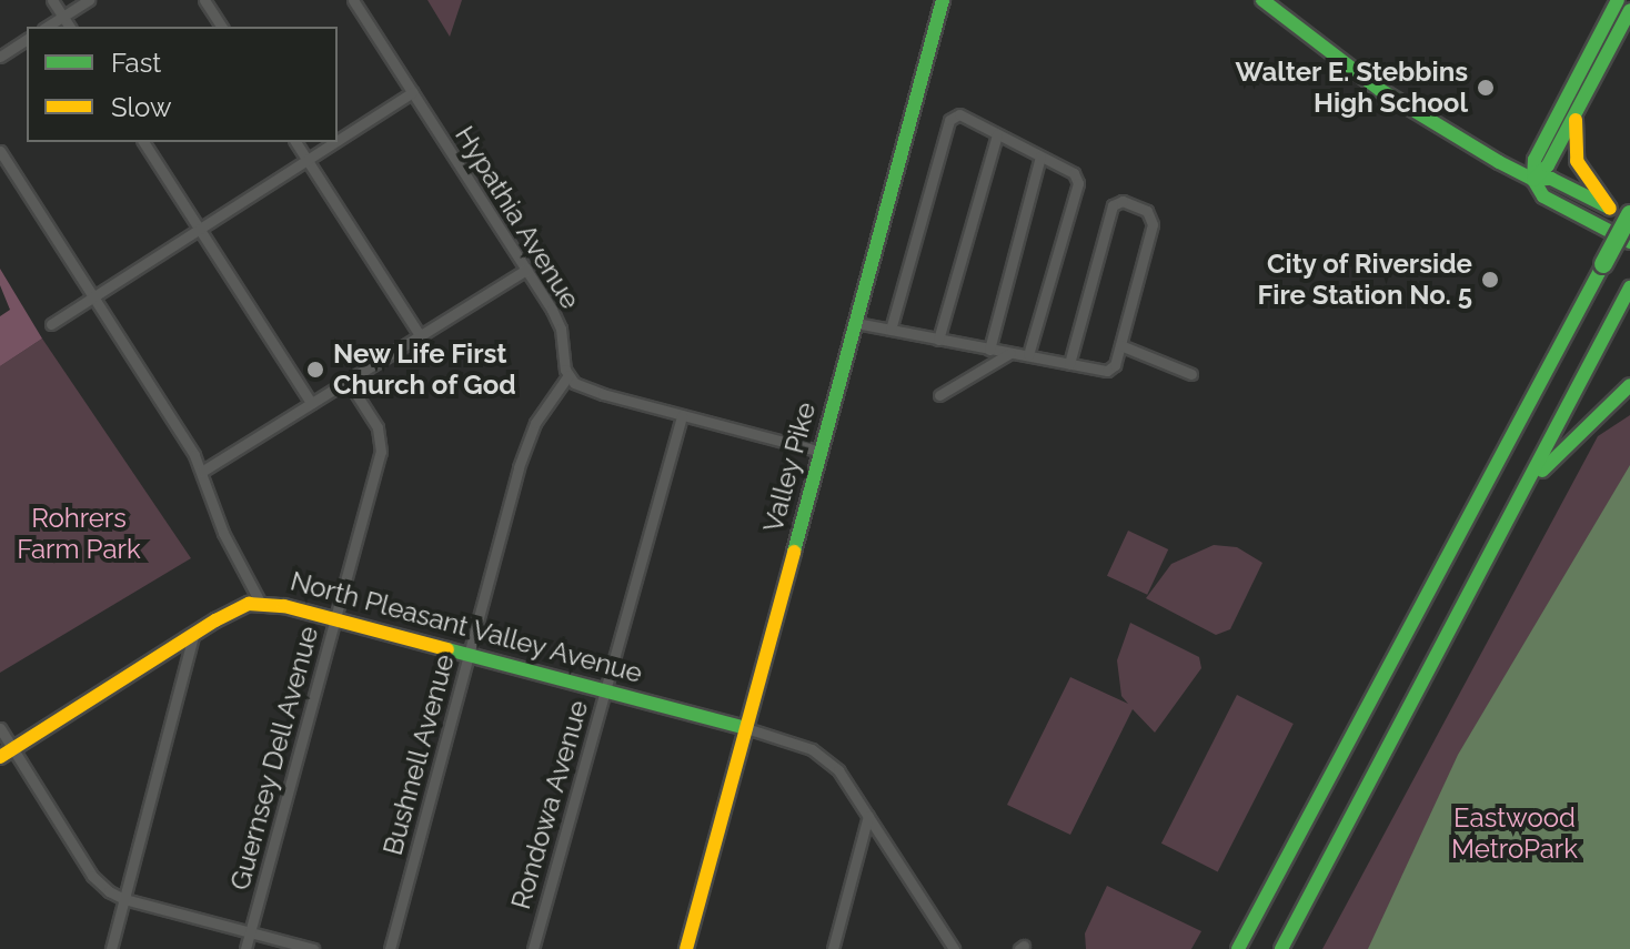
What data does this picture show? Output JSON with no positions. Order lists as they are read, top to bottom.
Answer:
{
  "streets": {
    "main road": ["Valley Pike", "North Pleasant Valley Avenue"],
    "street": [
      "Hypathia Avenue",
      "Bushnell Avenue",
      "Guernsey Dell Avenue",
      "Rondowa Avenue"
    ]
  },
  "crossings": [
    ["Hypathia Avenue", "Bushnell Avenue"],
    ["Valley Pike", "North Pleasant Valley Avenue"],
    ["North Pleasant Valley Avenue", "Bushnell Avenue"],
    ["North Pleasant Valley Avenue", "Guernsey Dell Avenue"],
    ["North Pleasant Valley Avenue", "Rondowa Avenue"]
  ],
  "parks": ["Rohrers Farm Park", "Eastwood MetroPark"],
  "places": ["Walter E. Stebbins High School", "City of Riverside Fire Station No. 5", "New Life First Church of God"],
  "legend": ["Fast", "Slow"]
}
